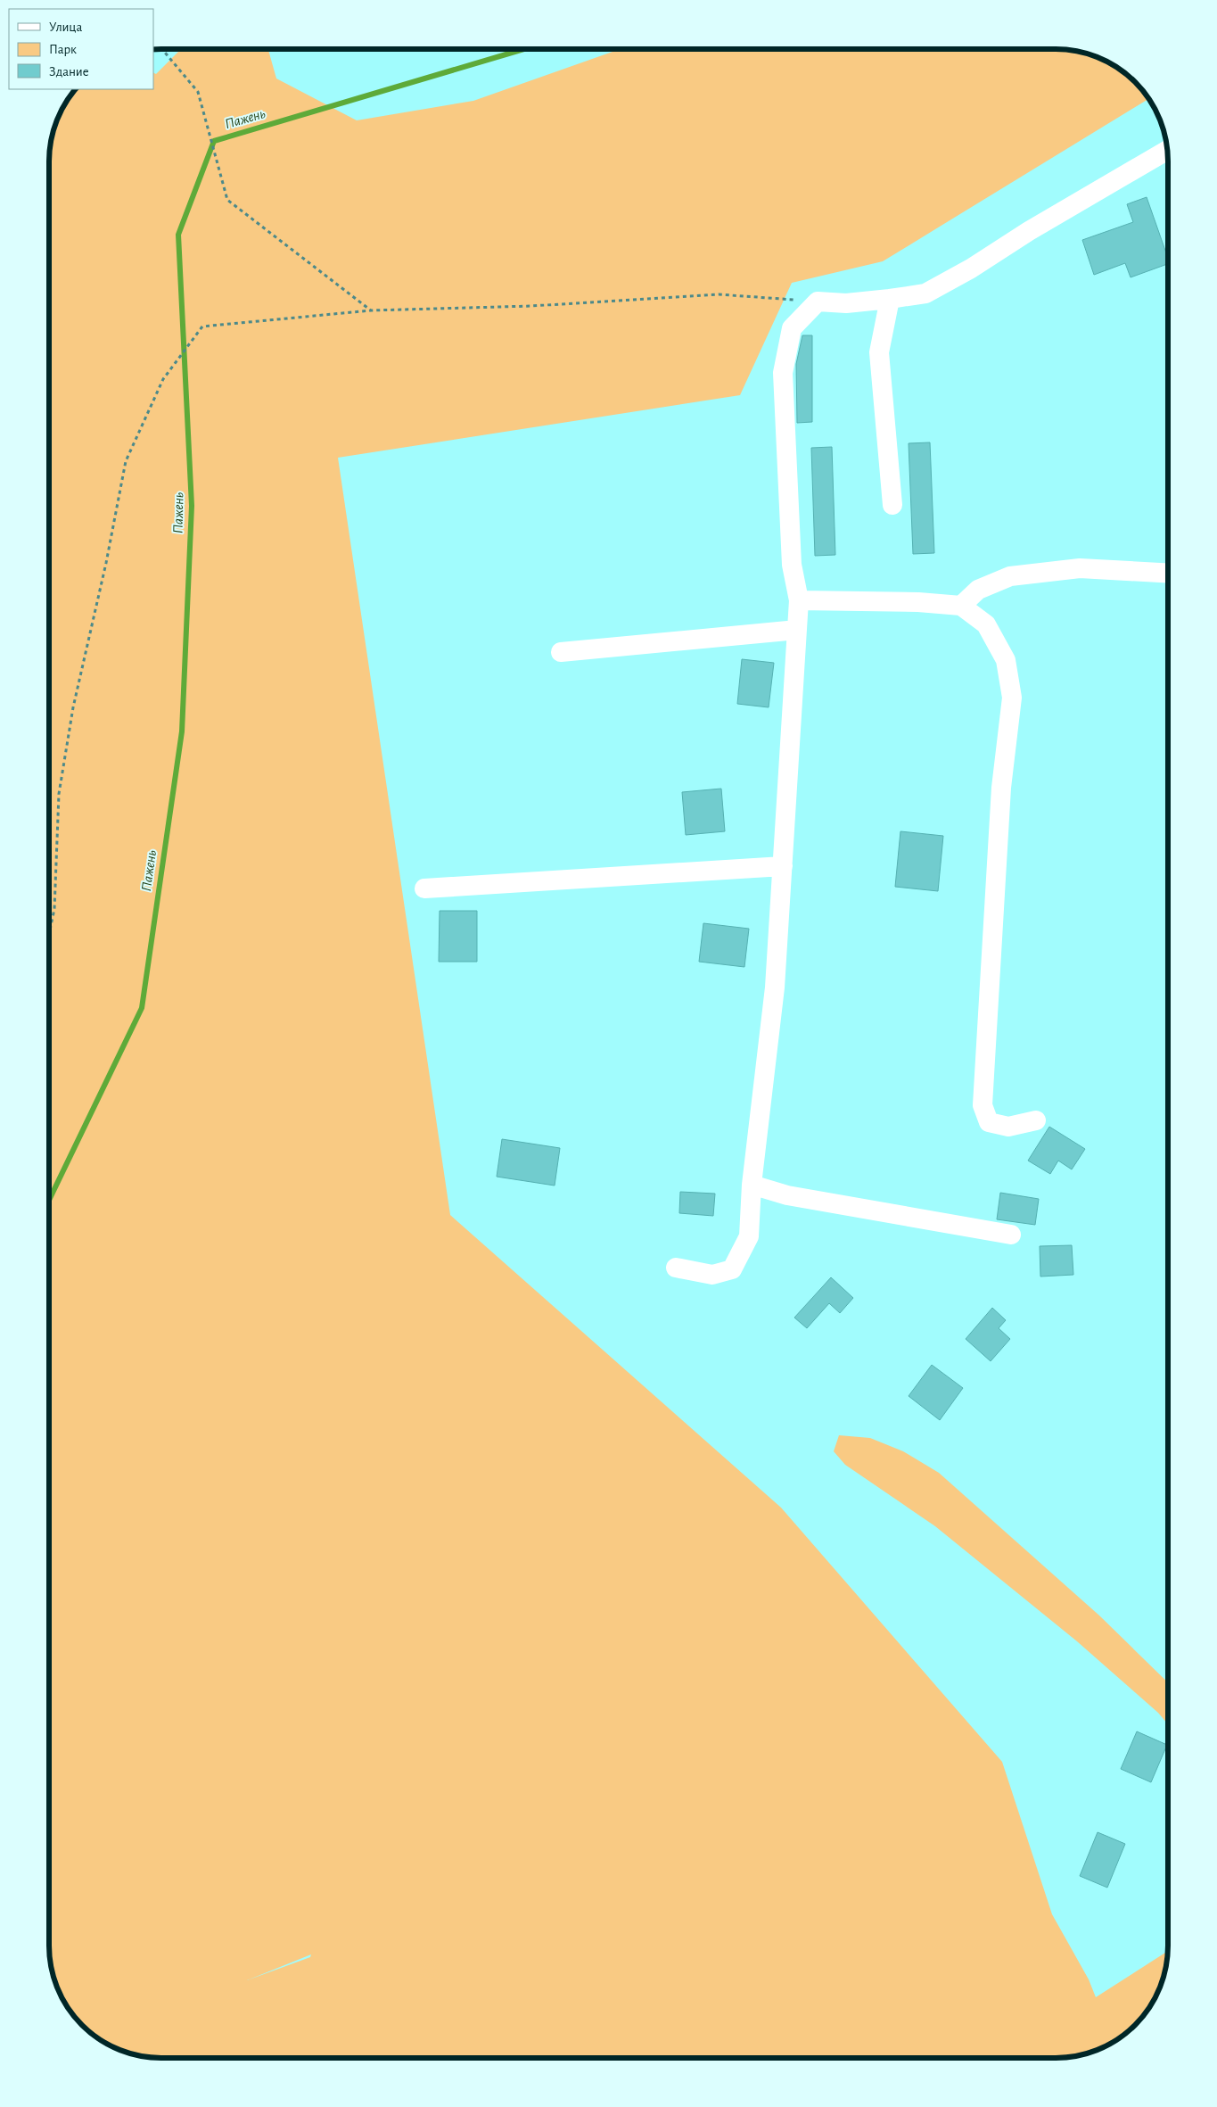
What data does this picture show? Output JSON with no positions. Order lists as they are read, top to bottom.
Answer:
{
  "water": ["Пажень"],
  "legend": ["Улица", "Парк", "Здание"]
}
